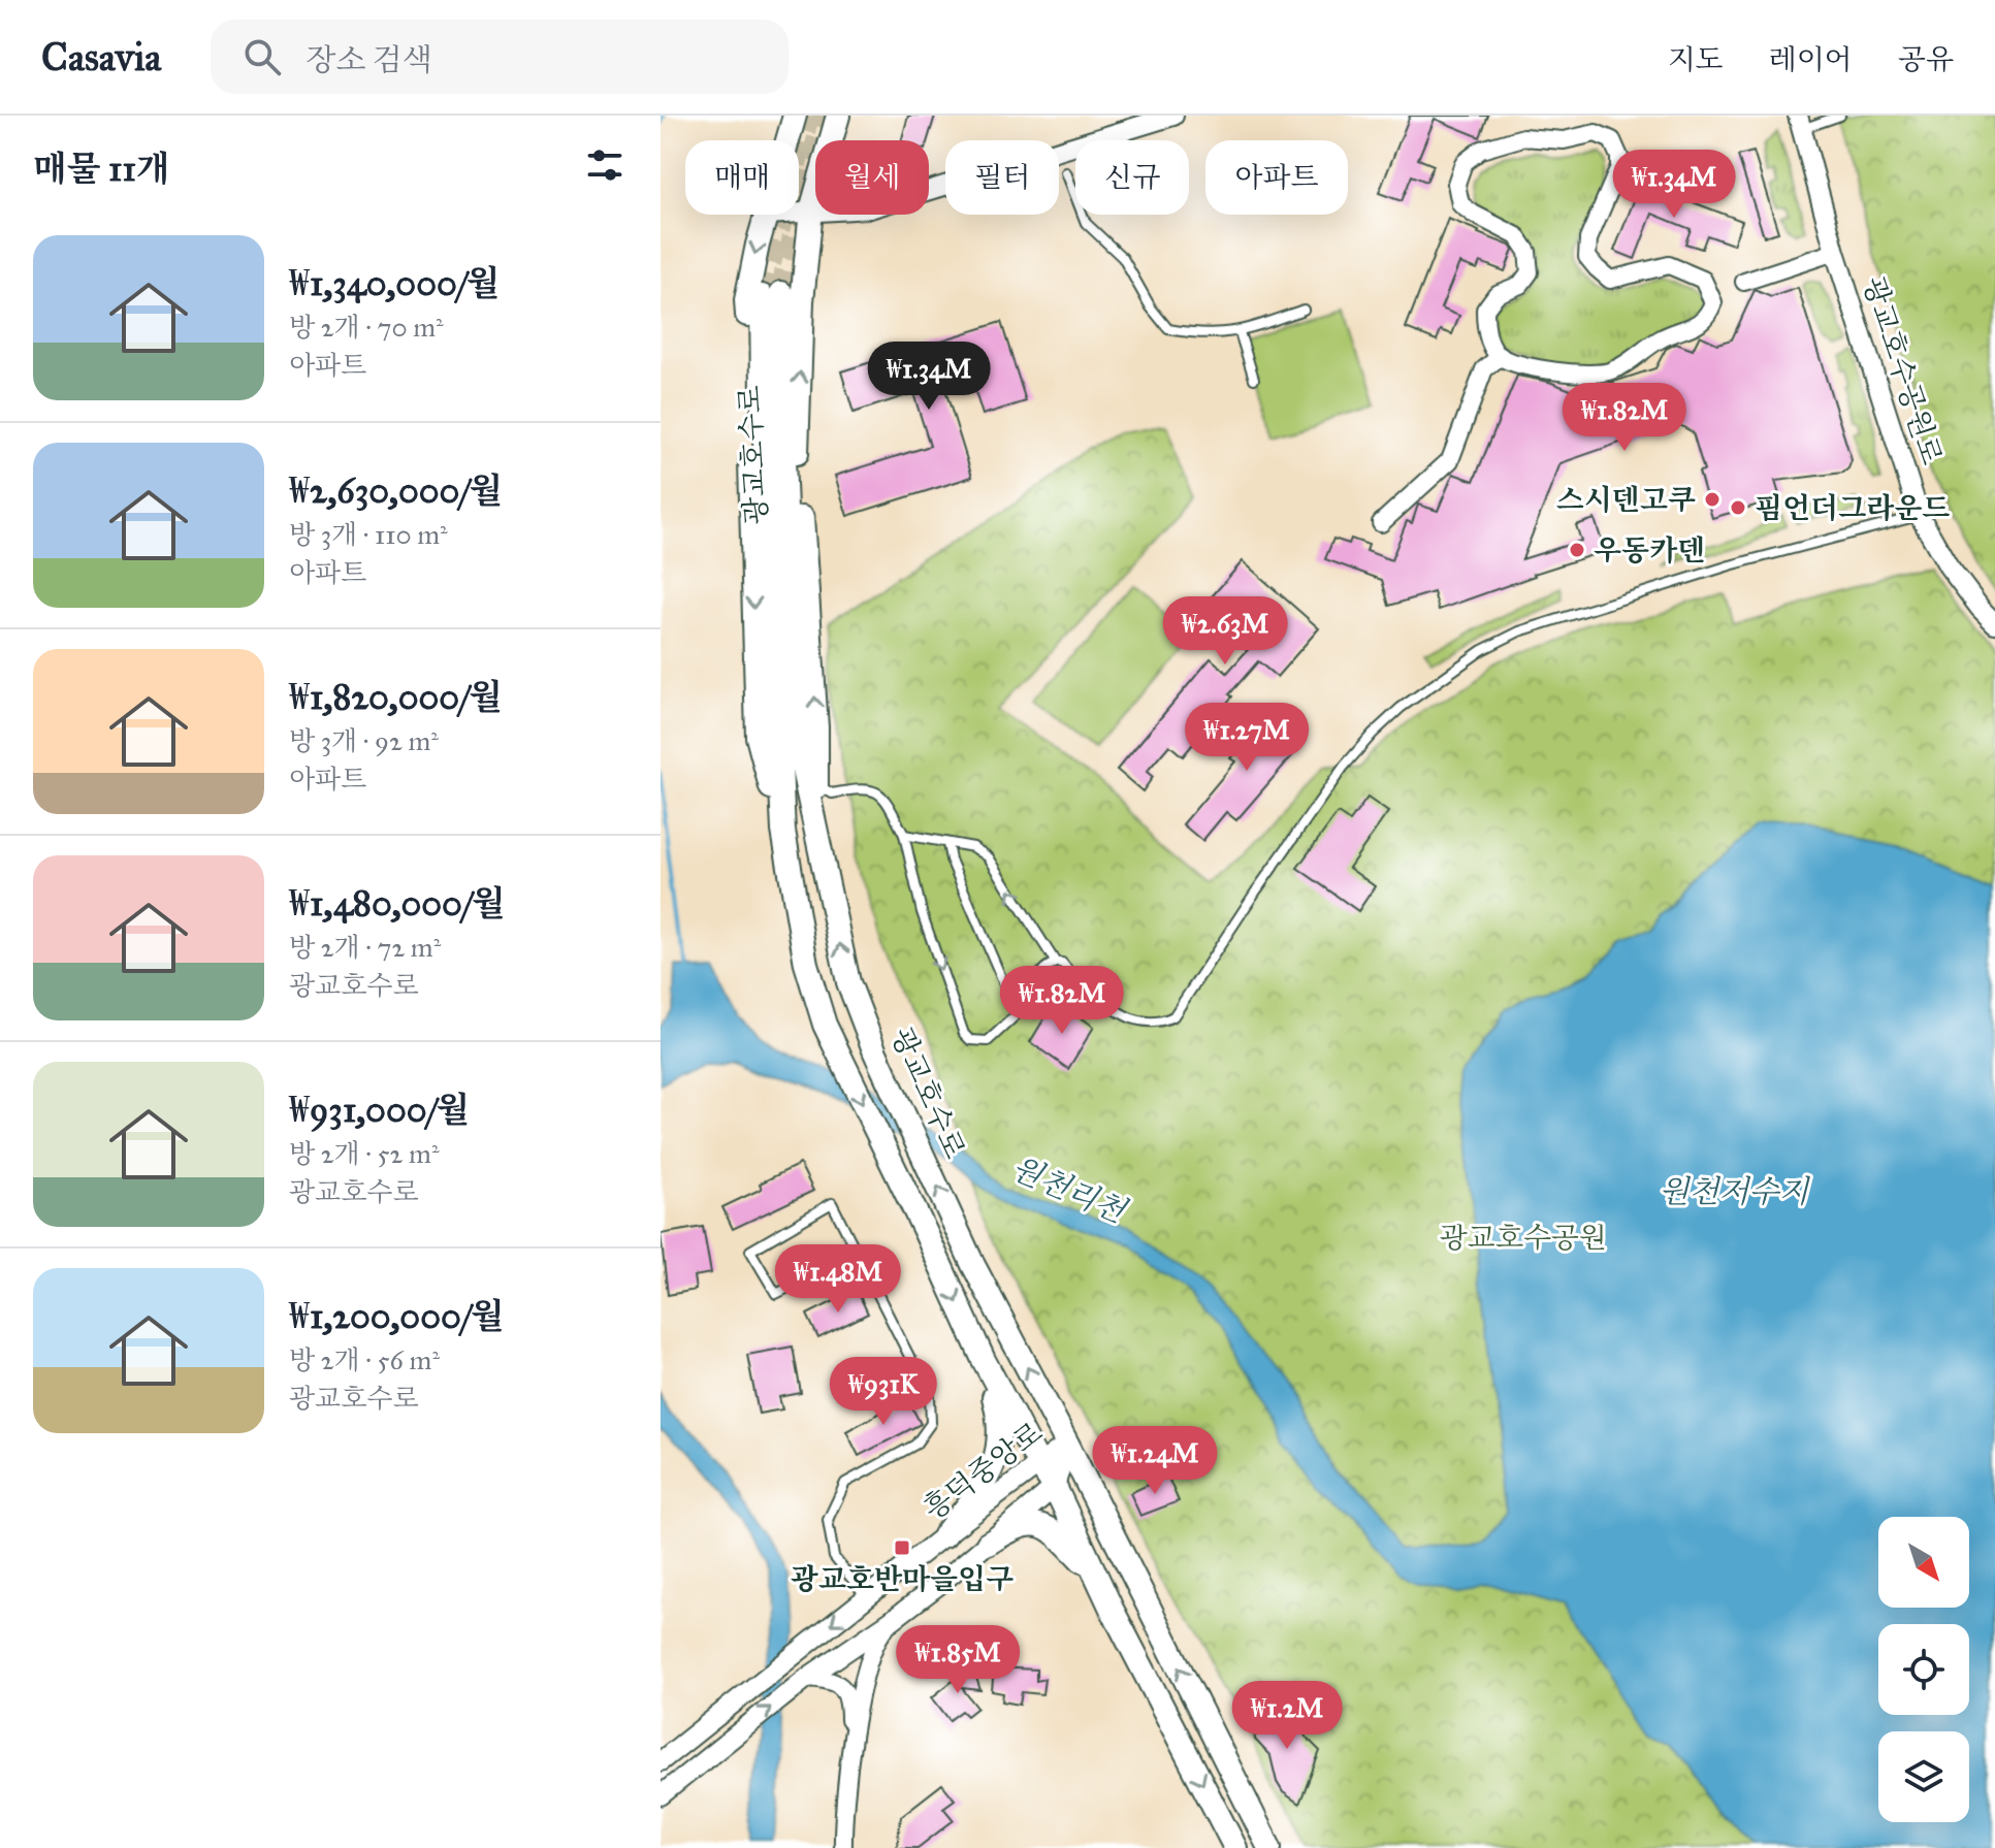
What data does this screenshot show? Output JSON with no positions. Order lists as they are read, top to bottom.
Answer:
{
  "streets": {
    "main road": ["광교호수로"],
    "street": ["광교호수공원로", "흥덕중앙로"]
  },
  "crossings": [
    ["광교호수로", "흥덕중앙로"]
  ],
  "water": ["원천리천", "원천저수지"],
  "parks": ["광교호수공원"],
  "places": {
    "other": ["스시덴고쿠", "핌언더그라운드", "우동카덴"],
    "transit": ["광교호반마을입구"]
  },
  "north": "bottom right",
  "page": {
    "header": "Casavia",
    "search": "장소 검색",
    "nav": ["지도", "레이어", "공유"],
    "heading": "매물 11개",
    "chip": [
      "매매",
      "월세",
      "필터",
      "신규",
      "아파트"
    ],
    "price": [
      "₩1.34M",
      "₩1.34M",
      "₩1.82M",
      "₩2.63M",
      "₩1.27M",
      "₩1.82M",
      "₩1.48M",
      "₩931K",
      "₩1.24M",
      "₩1.85M",
      "₩1.2M"
    ],
    "list": [
      {
        "name": "₩1,340,000/월",
        "note": "방 2개 · 70 m² · 아파트"
      },
      {
        "name": "₩2,630,000/월",
        "note": "방 3개 · 110 m² · 아파트"
      },
      {
        "name": "₩1,820,000/월",
        "note": "방 3개 · 92 m² · 아파트"
      },
      {
        "name": "₩1,480,000/월",
        "note": "방 2개 · 72 m² · 광교호수로"
      },
      {
        "name": "₩931,000/월",
        "note": "방 2개 · 52 m² · 광교호수로"
      },
      {
        "name": "₩1,200,000/월",
        "note": "방 2개 · 56 m² · 광교호수로"
      }
    ]
  }
}
